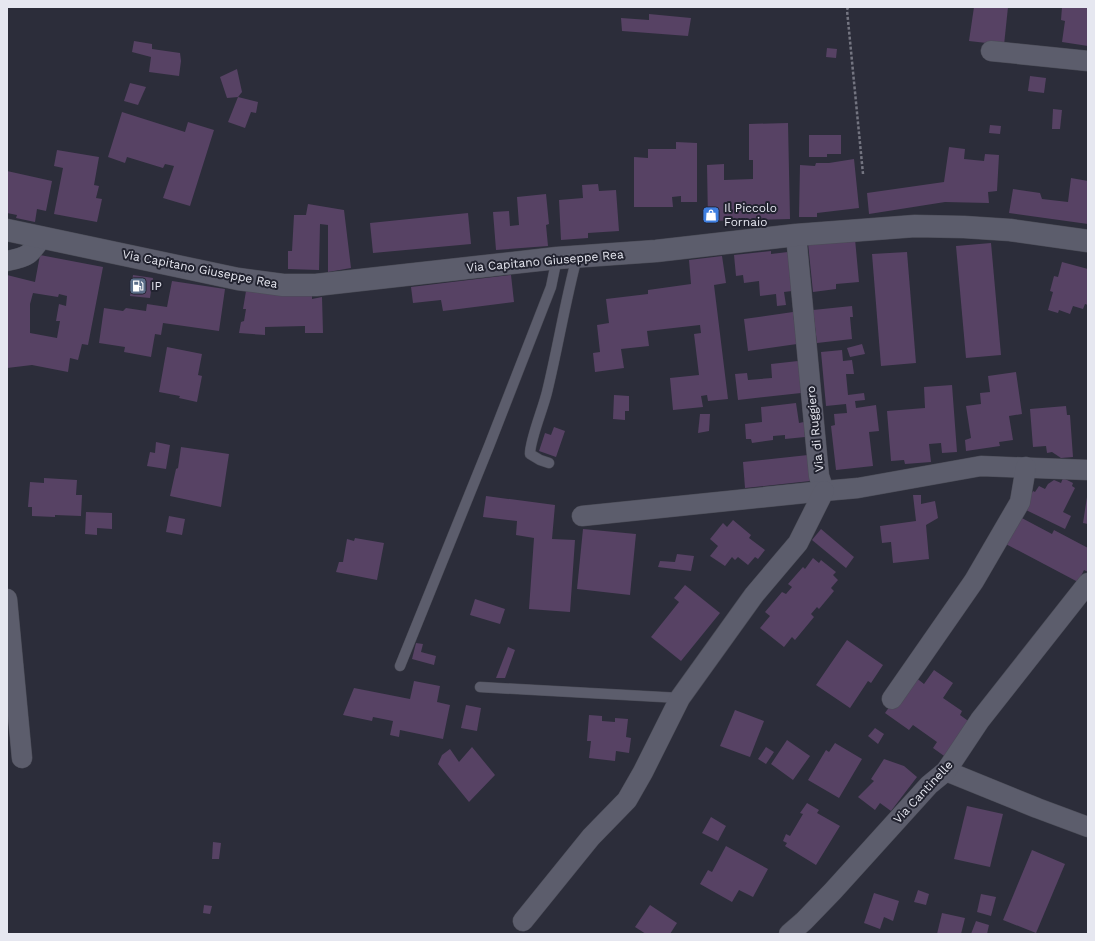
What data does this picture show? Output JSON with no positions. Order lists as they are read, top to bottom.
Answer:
{
  "streets": {
    "street": ["Via Capitano Giuseppe Rea", "Via di Ruggiero", "Via Cantinelle"]
  },
  "crossings": [
    ["Via Capitano Giuseppe Rea", "Via di Ruggiero"]
  ],
  "places": {
    "shop": ["Il Piccolo Fornaio"],
    "fuel station": ["IP"]
  }
}
